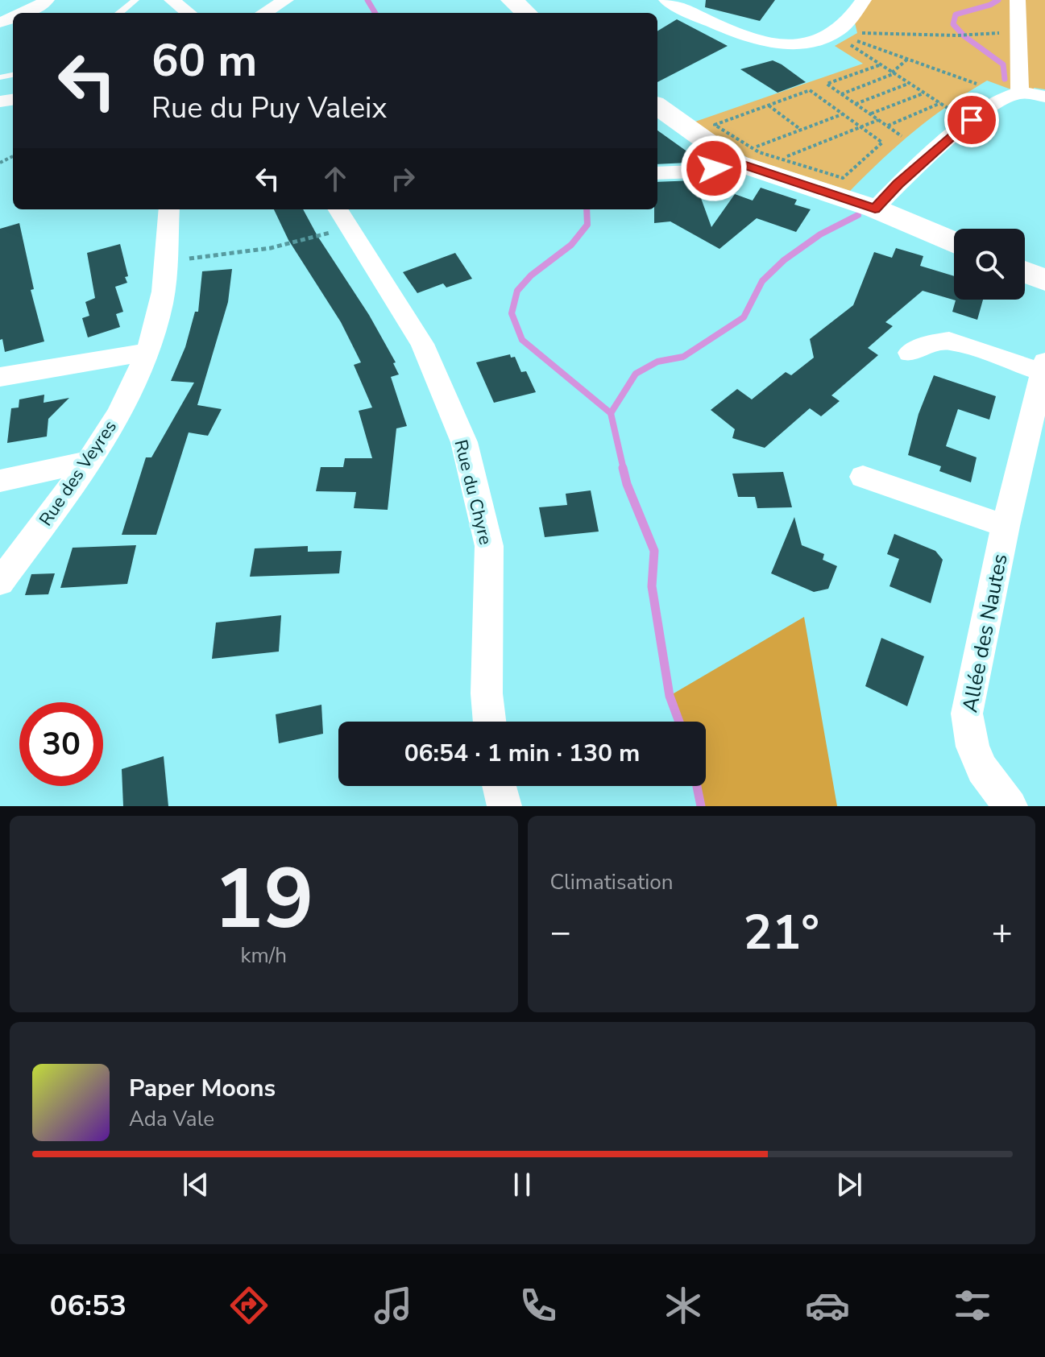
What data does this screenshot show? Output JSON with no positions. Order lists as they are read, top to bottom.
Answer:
{
  "streets": {
    "street": ["Rue des Veyres", "Rue du Chyre", "Allée des Nautes"]
  },
  "page": {
    "turn": ["60 m", "Rue du Puy Valeix"],
    "limit": "30",
    "trip": "06:54 · 1 min · 130 m",
    "tile": [
      ["19", "km/h"],
      "Climatisation"
    ],
    "heat": ["−", "21°", "+"],
    "song": ["Paper Moons", "Ada Vale"],
    "tabs": "06:53"
  }
}
